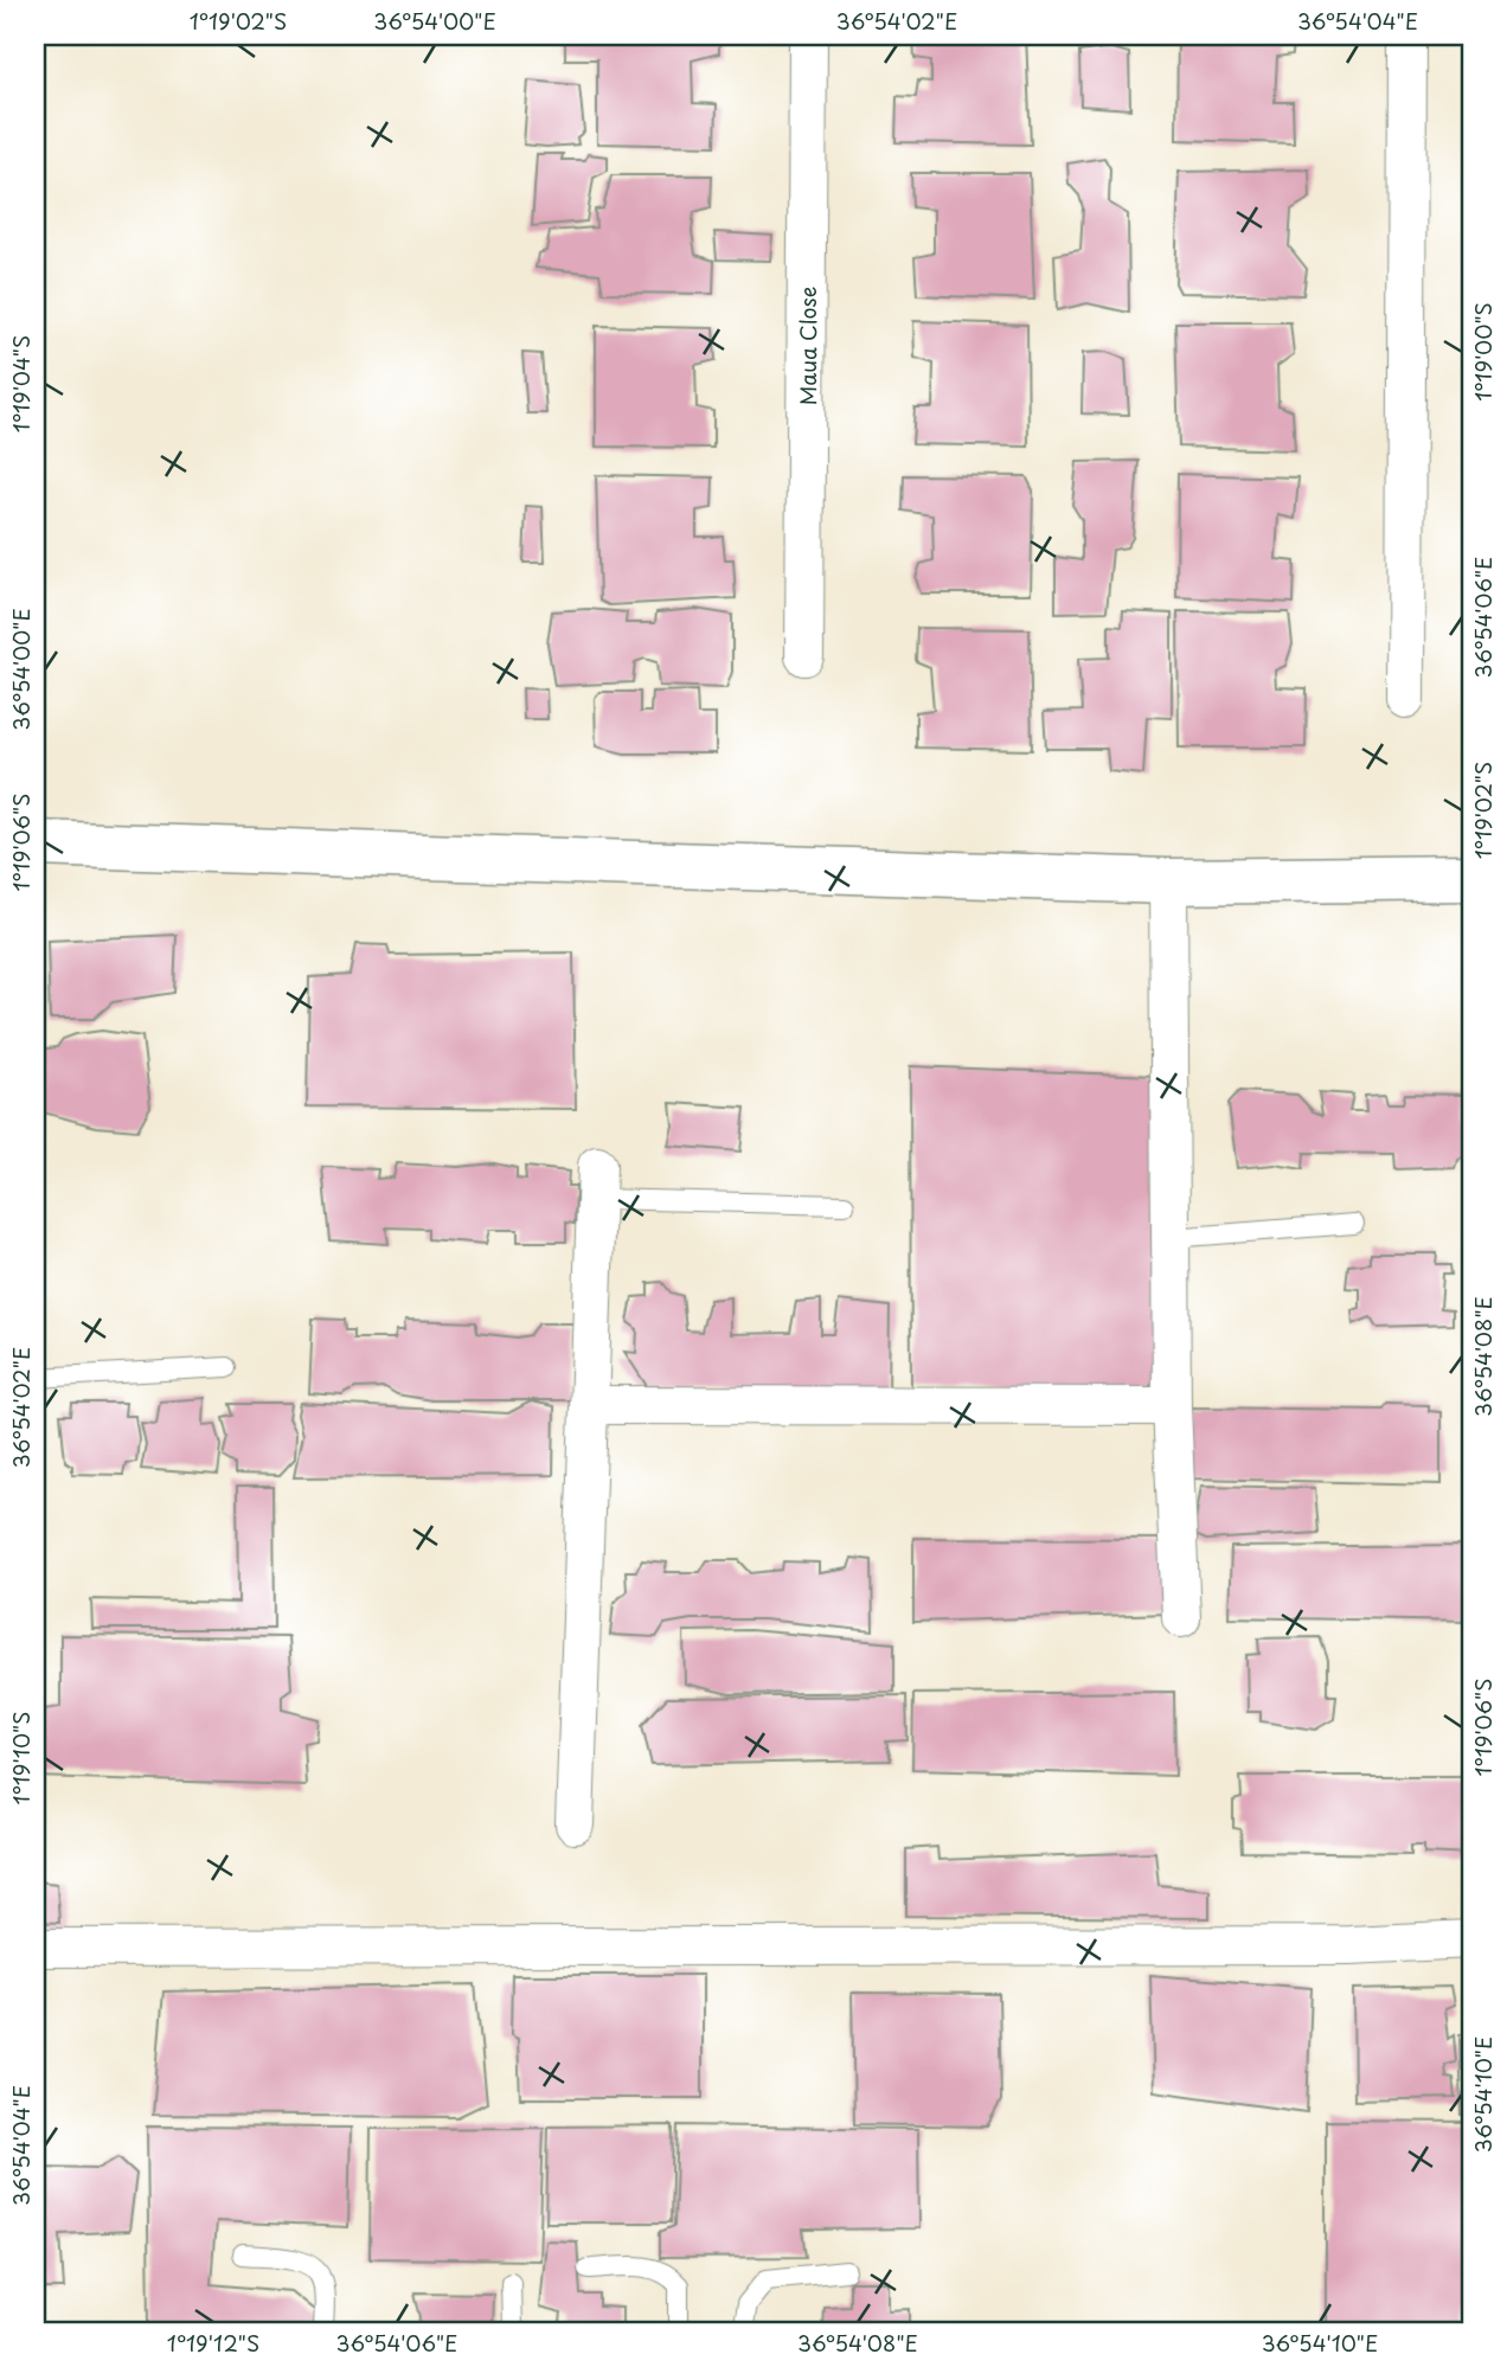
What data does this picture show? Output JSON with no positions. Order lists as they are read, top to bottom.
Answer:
{
  "streets": {
    "street": ["Maua Close"]
  },
  "coordinates": [
    "1°19'02\"S",
    "36°54'00\"E",
    "36°54'02\"E",
    "36°54'04\"E",
    "1°19'00\"S",
    "1°19'04\"S",
    "36°54'06\"E",
    "1°19'06\"S",
    "36°54'08\"E",
    "1°19'10\"S",
    "36°54'10\"E",
    "1°19'12\"S"
  ]
}
